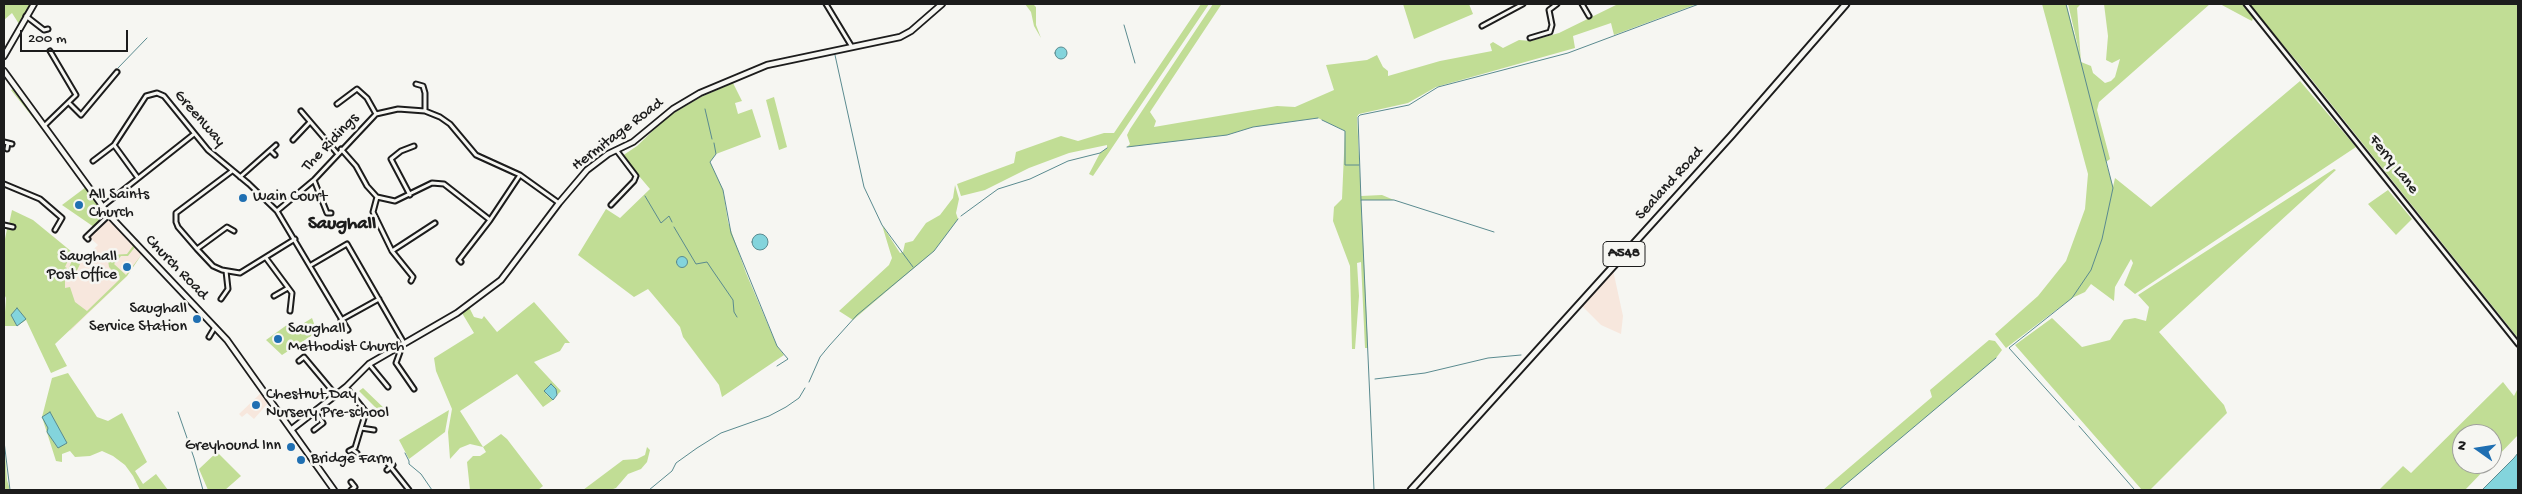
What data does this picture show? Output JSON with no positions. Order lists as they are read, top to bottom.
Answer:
{
  "streets": {
    "main road": ["Sealand Road", "A548"],
    "street": [
      "Greenway",
      "Hermitage Road",
      "The Ridings",
      "Ferry Lane",
      "Church Road"
    ]
  },
  "crossings": [
    ["Greenway", "The Ridings"],
    ["Hermitage Road", "The Ridings"],
    ["Hermitage Road", "Church Road"]
  ],
  "districts": ["Saughall"],
  "places": [
    "Wain Court",
    "All Saints Church",
    "Saughall Post Office",
    "Saughall Service Station",
    "Saughall Methodist Church",
    "Chestnut Day Nursery Pre-school",
    "Greyhound Inn",
    "Bridge Farm"
  ],
  "scale_bar": "200 m",
  "north": "left"
}
